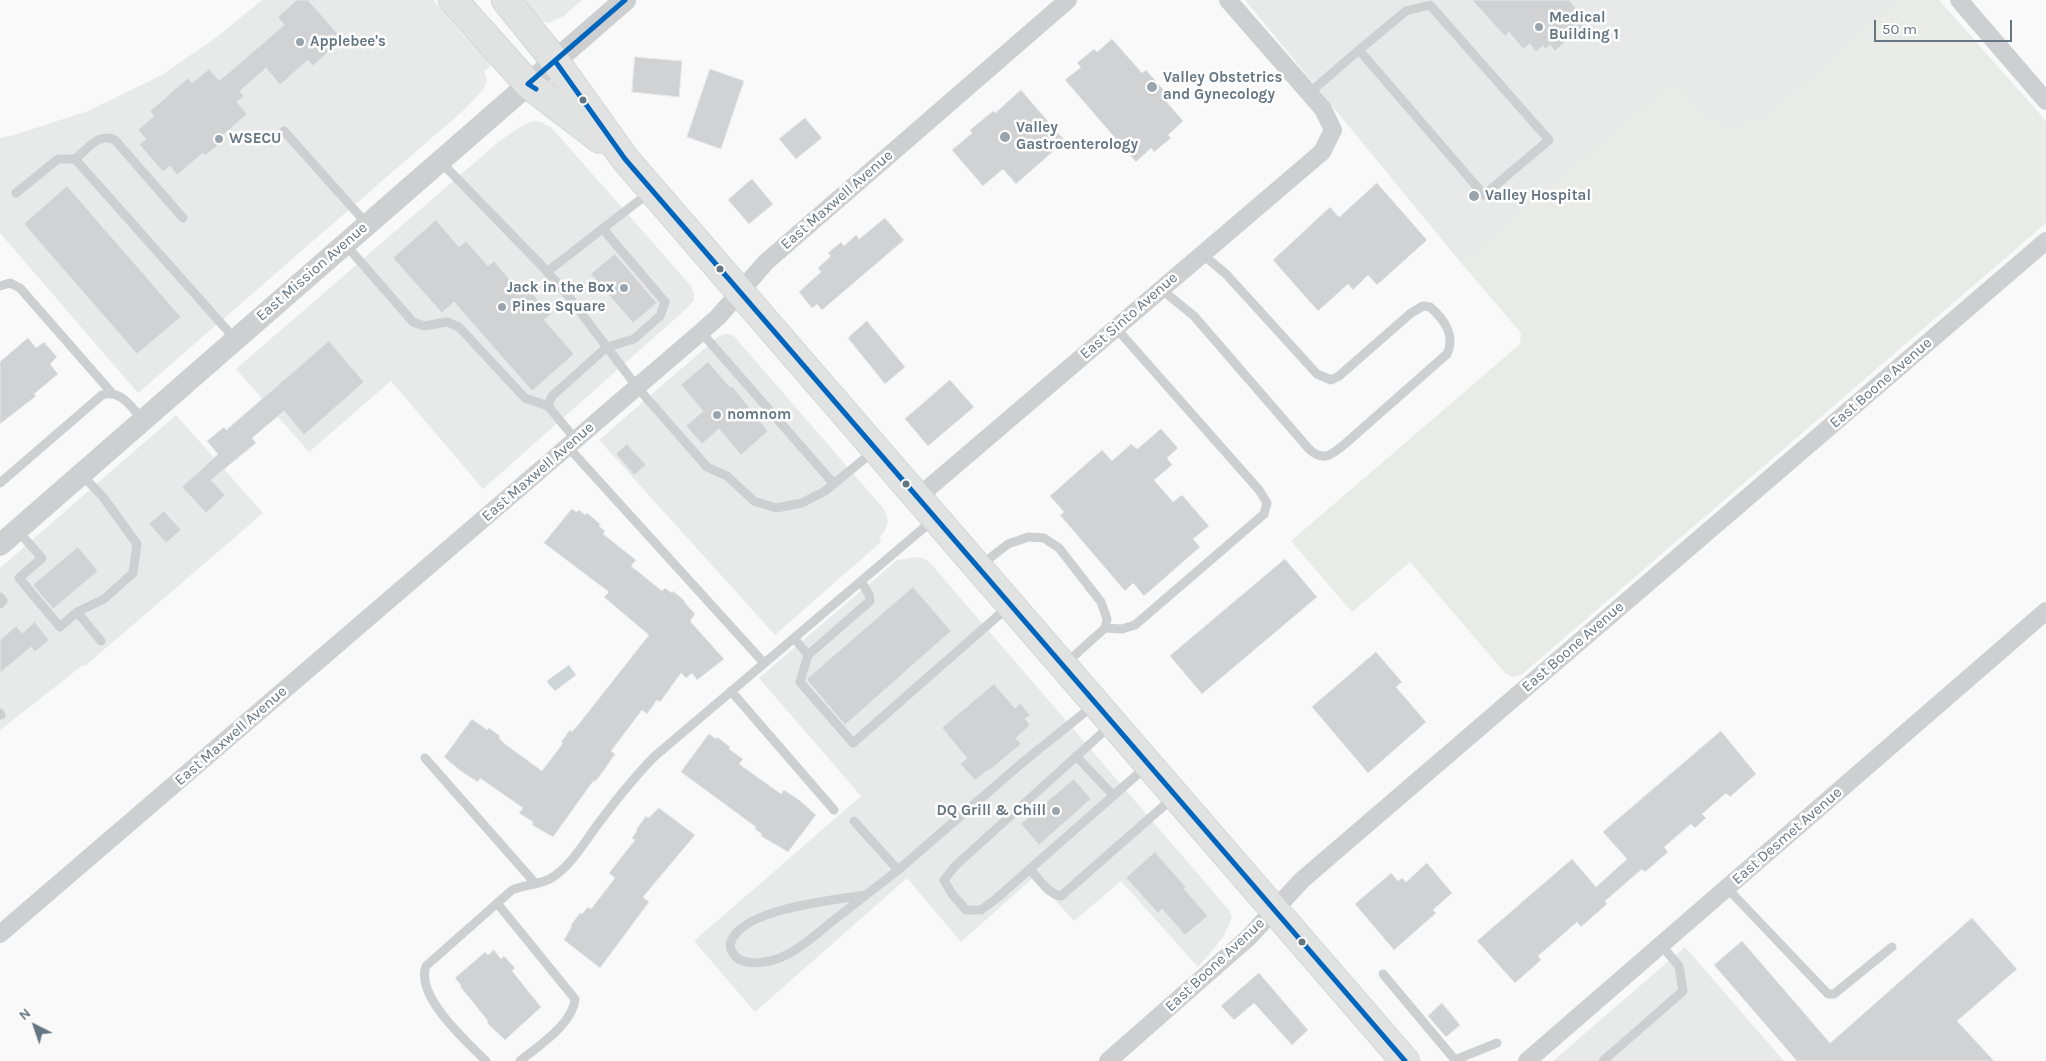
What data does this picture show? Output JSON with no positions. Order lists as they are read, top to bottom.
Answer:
{
  "streets": {
    "street": [
      "East Maxwell Avenue",
      "East Mission Avenue",
      "East Sinto Avenue",
      "East Boone Avenue",
      "East Desmet Avenue"
    ]
  },
  "places": [
    "Medical Building 1",
    "Applebee's",
    "Valley Obstetrics and Gynecology",
    "Valley Gastroenterology",
    "WSECU",
    "Valley Hospital",
    "Jack in the Box",
    "Pines Square",
    "nomnom",
    "DQ Grill & Chill"
  ],
  "scale_bar": "50 m",
  "north": "top left"
}
